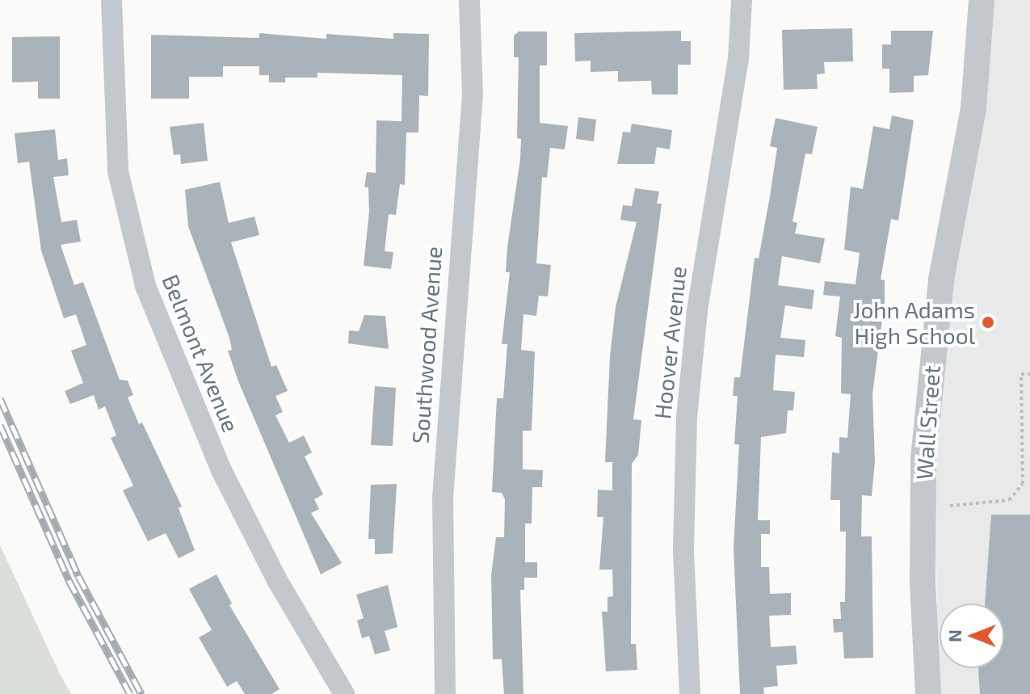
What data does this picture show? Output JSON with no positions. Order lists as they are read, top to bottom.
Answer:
{
  "streets": {
    "street": [
      "Hoover Avenue",
      "Southwood Avenue",
      "Belmont Avenue",
      "Wall Street"
    ]
  },
  "places": ["John Adams High School"],
  "north": "left"
}
